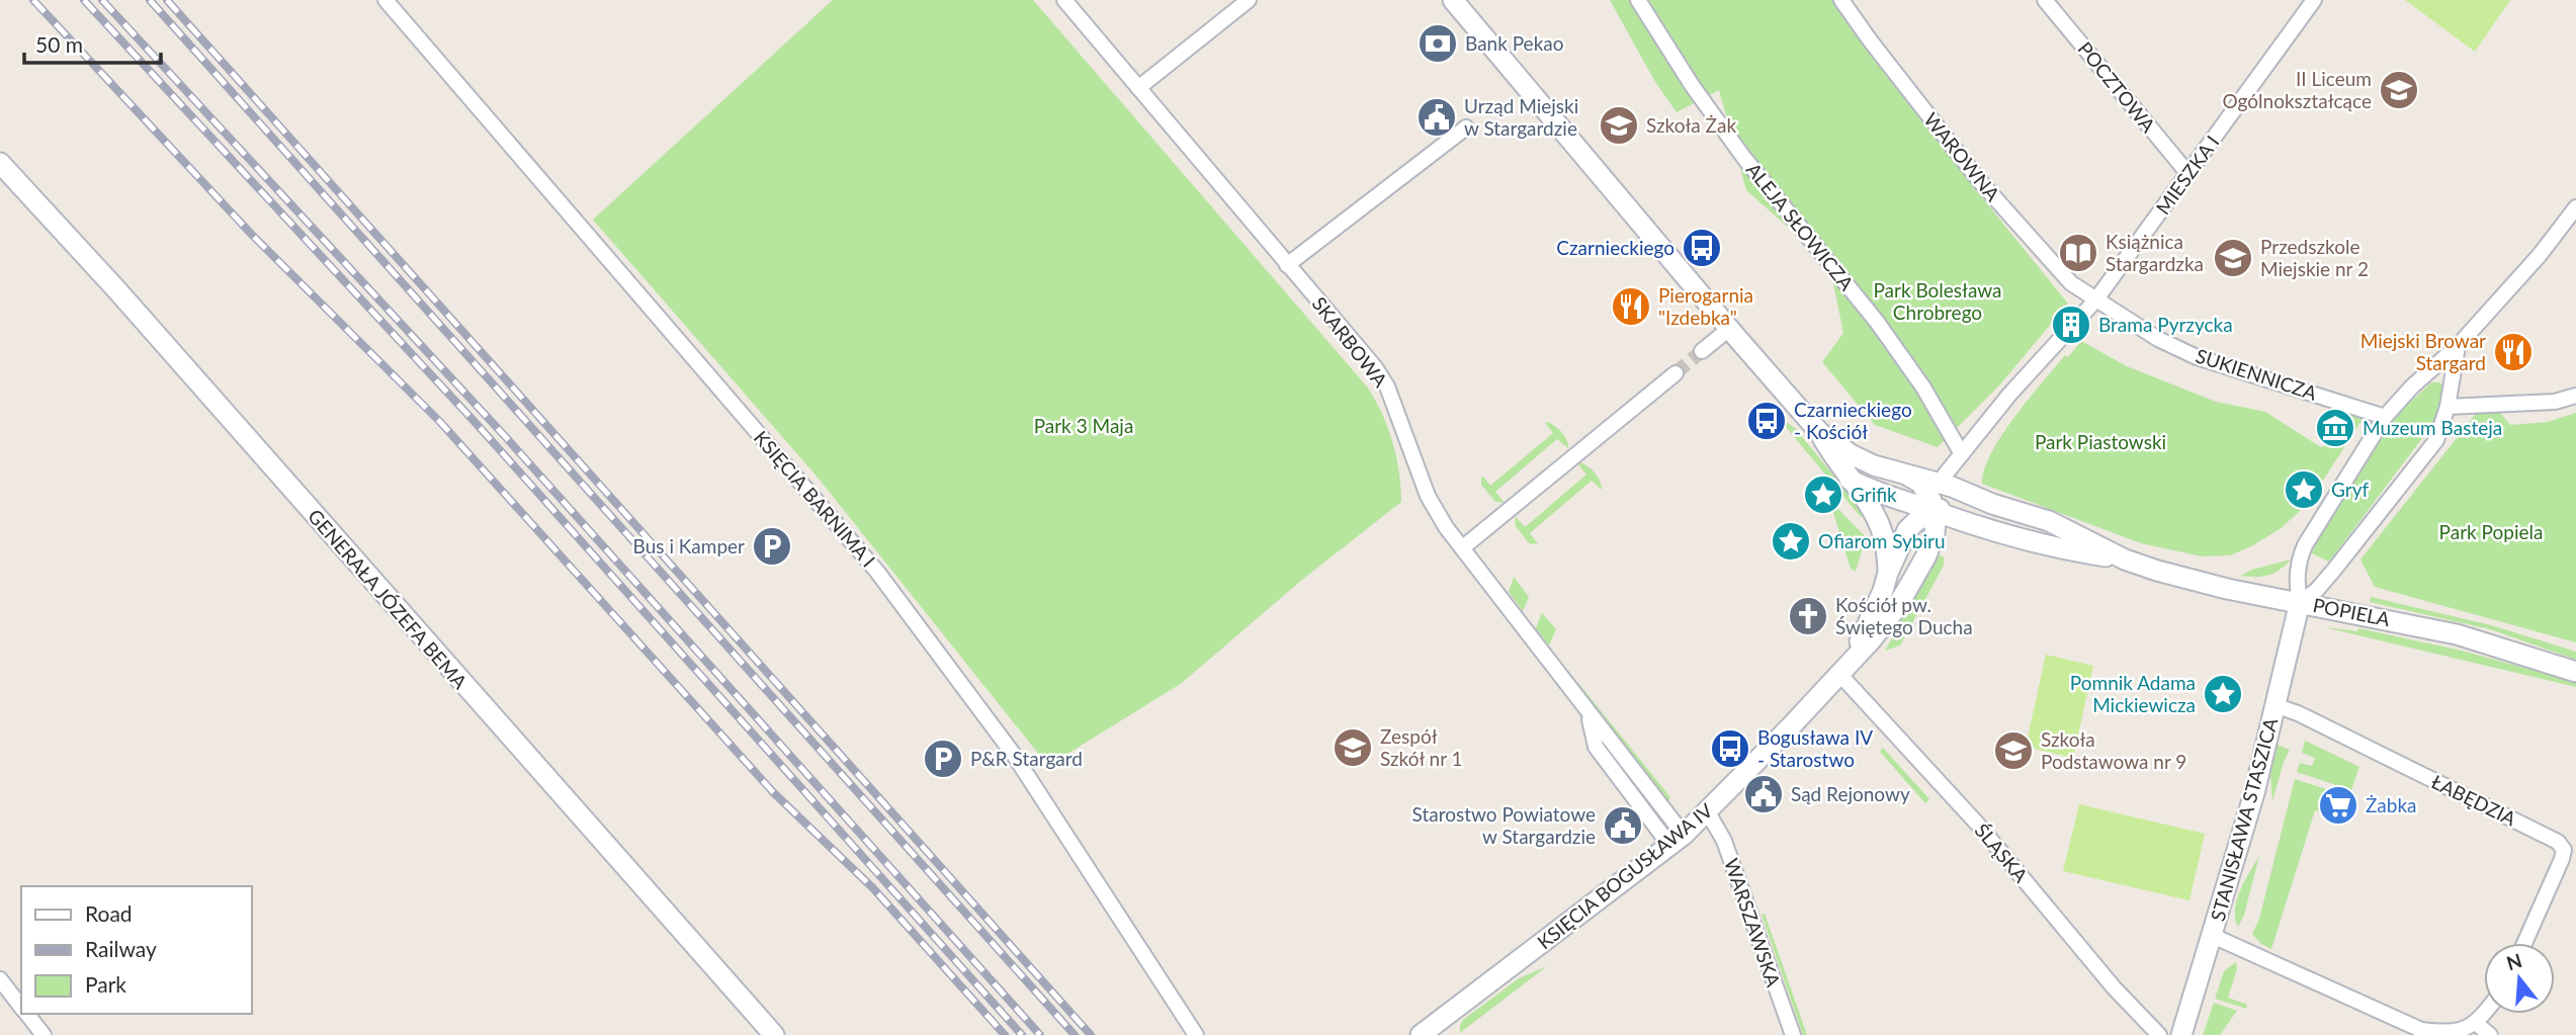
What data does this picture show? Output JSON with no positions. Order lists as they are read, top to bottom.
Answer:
{
  "streets": {
    "street": [
      "POCZTOWA",
      "WAROWNA",
      "MIESZKA I",
      "ALEJA SŁOWICZA",
      "SKARBOWA",
      "SUKIENNICZA",
      "KSIĘCIA BARNIMA I",
      "GENERAŁA JÓZEFA BEMA",
      "POPIELA",
      "ŁABĘDZIA",
      "STANISŁAWA STASZICA",
      "ŚLĄSKA",
      "KSIĘCIA BOGUSŁAWA IV",
      "WARSZAWSKA"
    ]
  },
  "crossings": [
    ["POCZTOWA", "MIESZKA I"],
    ["WAROWNA", "MIESZKA I"],
    ["WAROWNA", "SUKIENNICZA"],
    ["MIESZKA I", "SUKIENNICZA"],
    ["SKARBOWA", "KSIĘCIA BOGUSŁAWA IV"],
    ["POPIELA", "STANISŁAWA STASZICA"],
    ["POPIELA", "KSIĘCIA BOGUSŁAWA IV"],
    ["ŁABĘDZIA", "STANISŁAWA STASZICA"],
    ["ŚLĄSKA", "KSIĘCIA BOGUSŁAWA IV"],
    ["KSIĘCIA BOGUSŁAWA IV", "WARSZAWSKA"]
  ],
  "parks": [
    "Park Bolesława Chrobrego",
    "Park 3 Maja",
    "Park Piastowski",
    "Park Popiela"
  ],
  "places": {
    "bank": ["Bank Pekao"],
    "school or university": [
      "II Liceum Ogólnokształcące",
      "Szkoła Żak",
      "Przedszkole Miejskie nr 2",
      "Zespół Szkół nr 1",
      "Szkoła Podstawowa nr 9"
    ],
    "public building": ["Urząd Miejski w Stargardzie", "Sąd Rejonowy", "Starostwo Powiatowe w Stargardzie"],
    "bus stop": ["Czarnieckiego", "Czarnieckiego - Kościół", "Bogusława IV - Starostwo"],
    "library": ["Książnica Stargardzka"],
    "restaurant": ["Pierogarnia \"Izdebka\"", "Miejski Browar Stargard"],
    "building": ["Brama Pyrzycka"],
    "museum": ["Muzeum Basteja"],
    "place": [
      "Gryf",
      "Grifik",
      "Ofiarom Sybiru",
      "Pomnik Adama Mickiewicza"
    ],
    "parking": ["Bus i Kamper", "P&R Stargard"],
    "church": ["Kościół pw. Świętego Ducha"],
    "supermarket": ["Żabka"]
  },
  "legend": ["Road", "Railway", "Park"],
  "scale_bar": "50 m",
  "north": "top"
}
